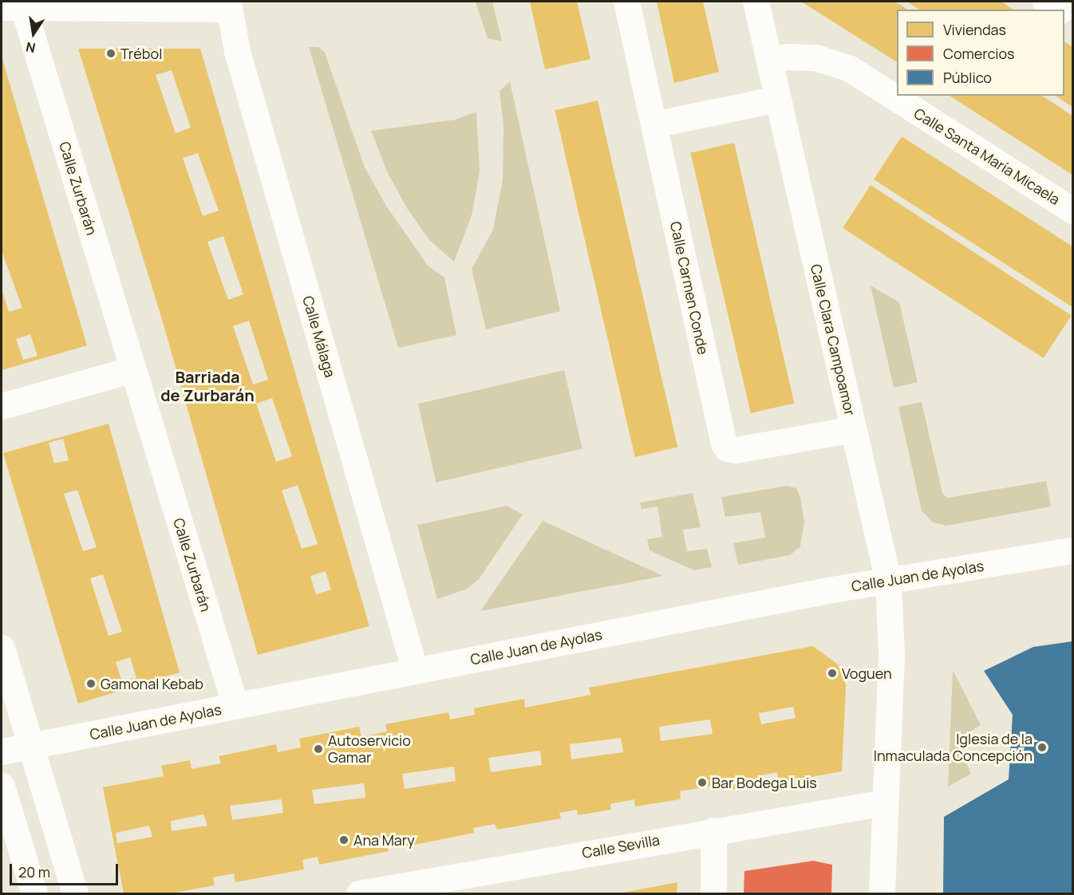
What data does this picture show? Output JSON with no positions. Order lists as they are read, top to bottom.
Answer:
{
  "streets": {
    "street": [
      "Calle Santa María Micaela",
      "Calle Zurbarán",
      "Calle Carmen Conde",
      "Calle Málaga",
      "Calle Clara Campoamor",
      "Calle Juan de Ayolas",
      "Calle Sevilla"
    ]
  },
  "crossings": [
    ["Calle Santa María Micaela", "Calle Clara Campoamor"],
    ["Calle Zurbarán", "Calle Juan de Ayolas"],
    ["Calle Carmen Conde", "Calle Clara Campoamor"],
    ["Calle Málaga", "Calle Juan de Ayolas"],
    ["Calle Clara Campoamor", "Calle Juan de Ayolas"],
    ["Calle Clara Campoamor", "Calle Sevilla"]
  ],
  "districts": ["Barriada de Zurbarán"],
  "places": [
    "Trébol",
    "Voguen",
    "Gamonal Kebab",
    "Iglesia de la Inmaculada Concepción",
    "Autoservicio Gamar",
    "Bar Bodega Luis",
    "Ana Mary"
  ],
  "legend": ["Viviendas", "Comercios", "Público"],
  "scale_bar": "20 m",
  "north": "bottom"
}
